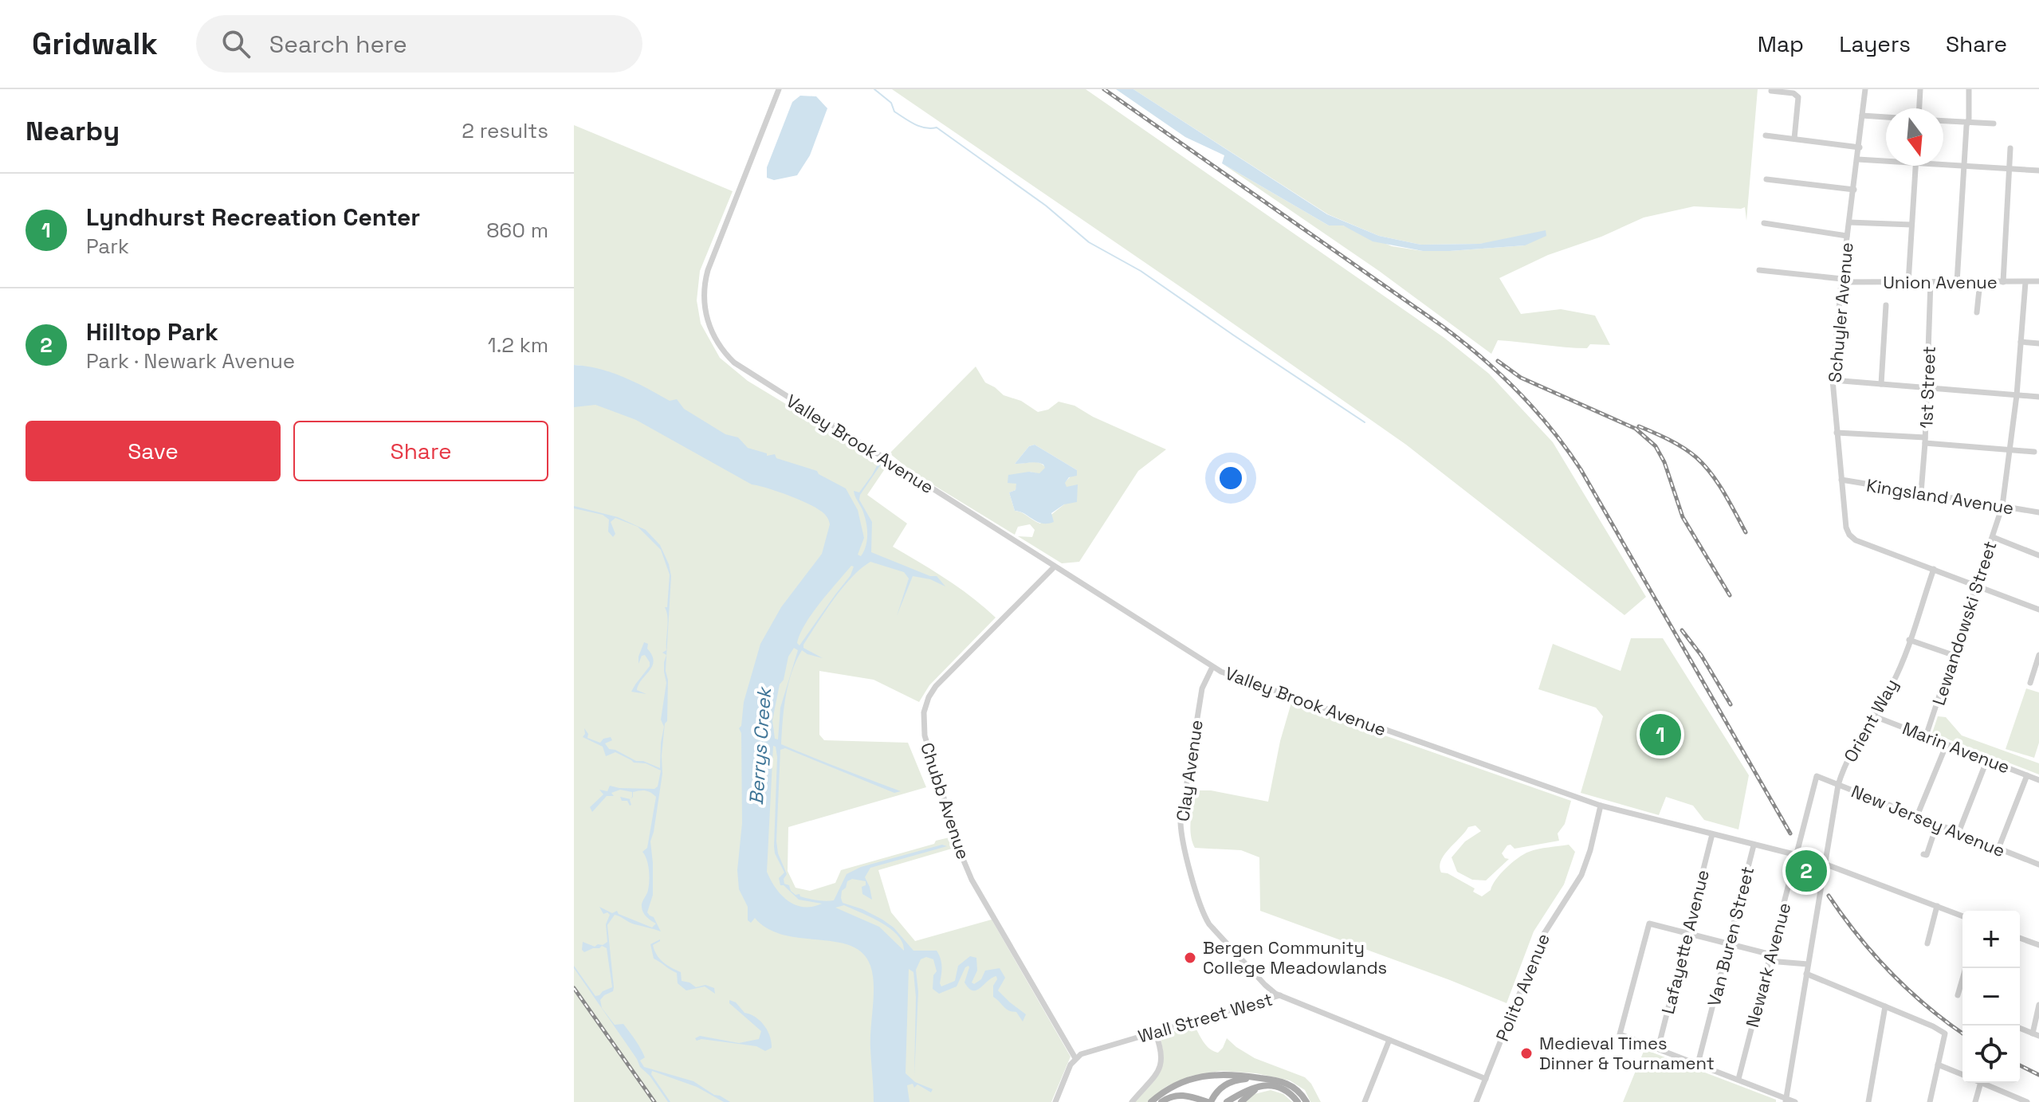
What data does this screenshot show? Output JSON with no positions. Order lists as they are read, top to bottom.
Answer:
{
  "streets": {
    "street": [
      "Union Avenue",
      "Schuyler Avenue",
      "1st Street",
      "Valley Brook Avenue",
      "Kingsland Avenue",
      "Lewandowski Street",
      "Orient Way",
      "Marin Avenue",
      "Clay Avenue",
      "Chubb Avenue",
      "New Jersey Avenue",
      "Van Buren Street",
      "Lafayette Avenue",
      "Newark Avenue",
      "Polito Avenue",
      "Wall Street West"
    ]
  },
  "crossings": [
    ["Union Avenue", "Schuyler Avenue"],
    ["Union Avenue", "1st Street"],
    ["Union Avenue", "Lewandowski Street"],
    ["Schuyler Avenue", "Kingsland Avenue"],
    ["Schuyler Avenue", "Orient Way"],
    ["1st Street", "Kingsland Avenue"],
    ["Valley Brook Avenue", "Orient Way"],
    ["Valley Brook Avenue", "Clay Avenue"],
    ["Valley Brook Avenue", "Chubb Avenue"],
    ["Valley Brook Avenue", "Van Buren Street"],
    ["Valley Brook Avenue", "Lafayette Avenue"],
    ["Valley Brook Avenue", "Newark Avenue"],
    ["Valley Brook Avenue", "Polito Avenue"],
    ["Kingsland Avenue", "Lewandowski Street"],
    ["Lewandowski Street", "Marin Avenue"],
    ["Orient Way", "Marin Avenue"],
    ["Orient Way", "New Jersey Avenue"],
    ["Clay Avenue", "Wall Street West"],
    ["Chubb Avenue", "Wall Street West"],
    ["New Jersey Avenue", "Newark Avenue"],
    ["Polito Avenue", "Wall Street West"]
  ],
  "water": ["Berrys Creek"],
  "places": ["Bergen Community College Meadowlands", "Medieval Times Dinner & Tournament"],
  "north": "bottom",
  "page": {
    "header": "Gridwalk",
    "search": "Search here",
    "nav": ["Map", "Layers", "Share"],
    "heading": ["Nearby", "2 results"],
    "list": [
      {
        "mark": "1",
        "name": "Lyndhurst Recreation Center",
        "note": "Park",
        "value": "860 m"
      },
      {
        "mark": "2",
        "name": "Hilltop Park",
        "note": "Park · Newark Avenue",
        "value": "1.2 km"
      }
    ],
    "buttons": ["Save", "Share"],
    "pins": ["1", "2"],
    "map_buttons": ["+", "−"]
  }
}
